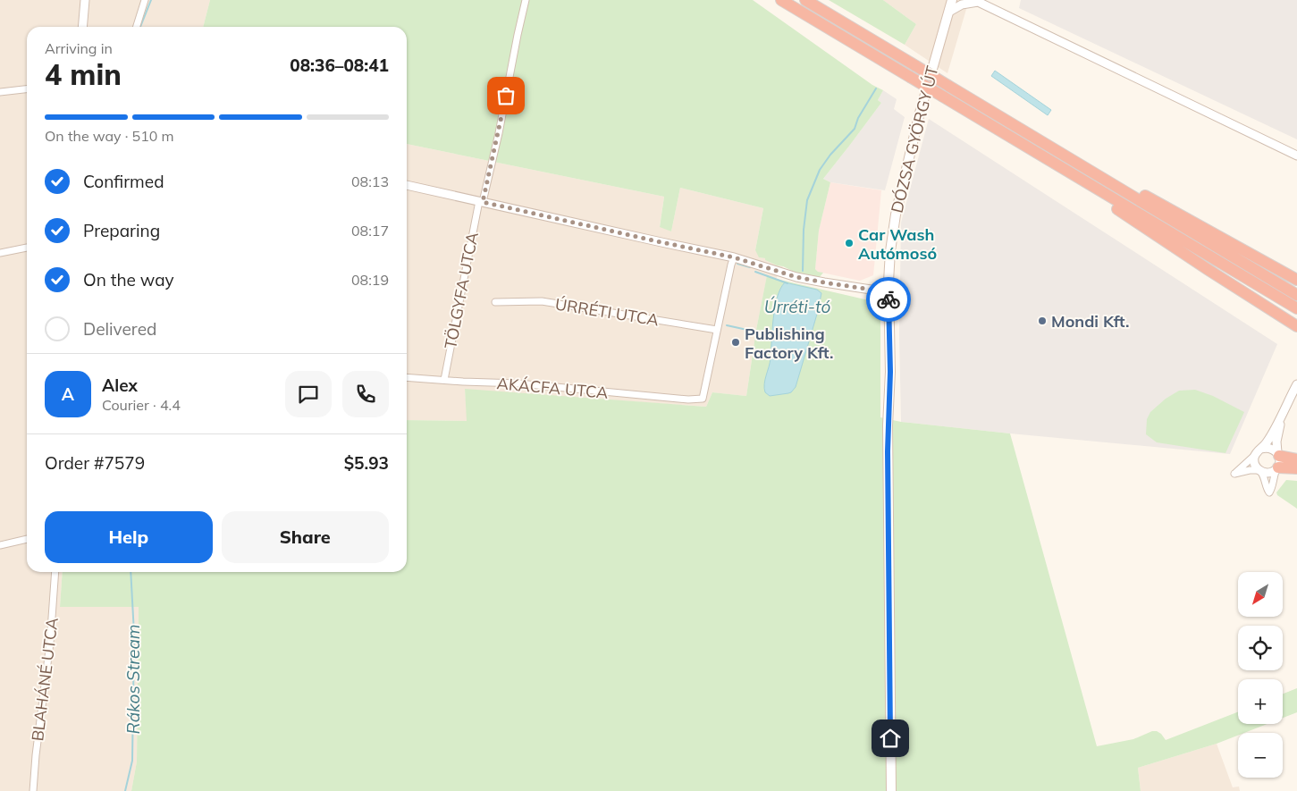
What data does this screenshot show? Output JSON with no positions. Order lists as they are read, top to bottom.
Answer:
{
  "streets": {
    "main road": ["DÓZSA GYÖRGY ÚT"],
    "street": [
      "TÖLGYFA UTCA",
      "ÚRRÉTI UTCA",
      "AKÁCFA UTCA",
      "BLAHÁNÉ UTCA"
    ]
  },
  "crossings": [
    ["TÖLGYFA UTCA", "AKÁCFA UTCA"],
    ["ÚRRÉTI UTCA", "AKÁCFA UTCA"]
  ],
  "water": ["Úrréti-tó", "Rákos Stream"],
  "places": ["Car Wash Autómosó", "Mondi Kft.", "Publishing Factory Kft."],
  "north": "bottom left",
  "page": {
    "heading": ["4 min", "Arriving in", "08:36–08:41"],
    "panel": [
      "Alex",
      "Courier · 4.4",
      "Order #7579",
      "$5.93"
    ],
    "bar": "On the way · 510 m",
    "list": [
      ["Confirmed", "08:13"],
      ["Preparing", "08:17"],
      ["On the way", "08:19"],
      "Delivered"
    ],
    "round": "A",
    "buttons": ["Help", "Share"],
    "map_buttons": ["+", "−"]
  }
}
